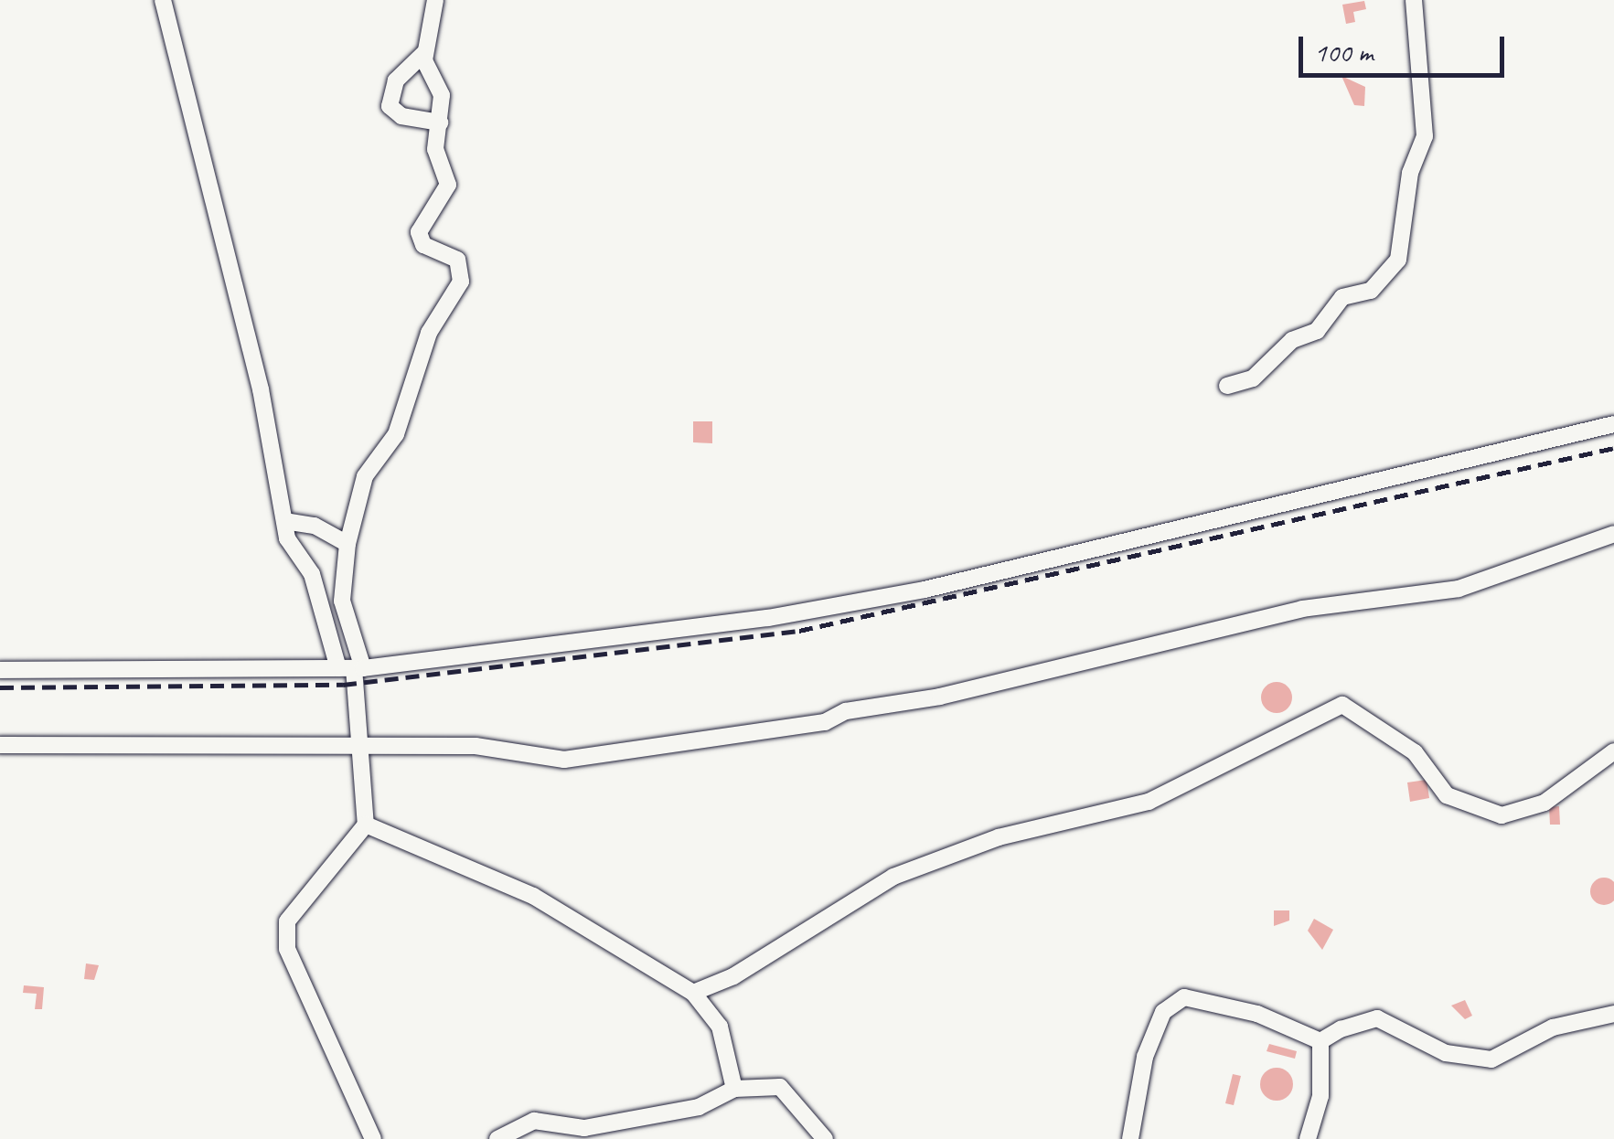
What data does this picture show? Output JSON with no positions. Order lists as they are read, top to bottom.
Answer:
{
  "scale_bar": "100 m"
}
